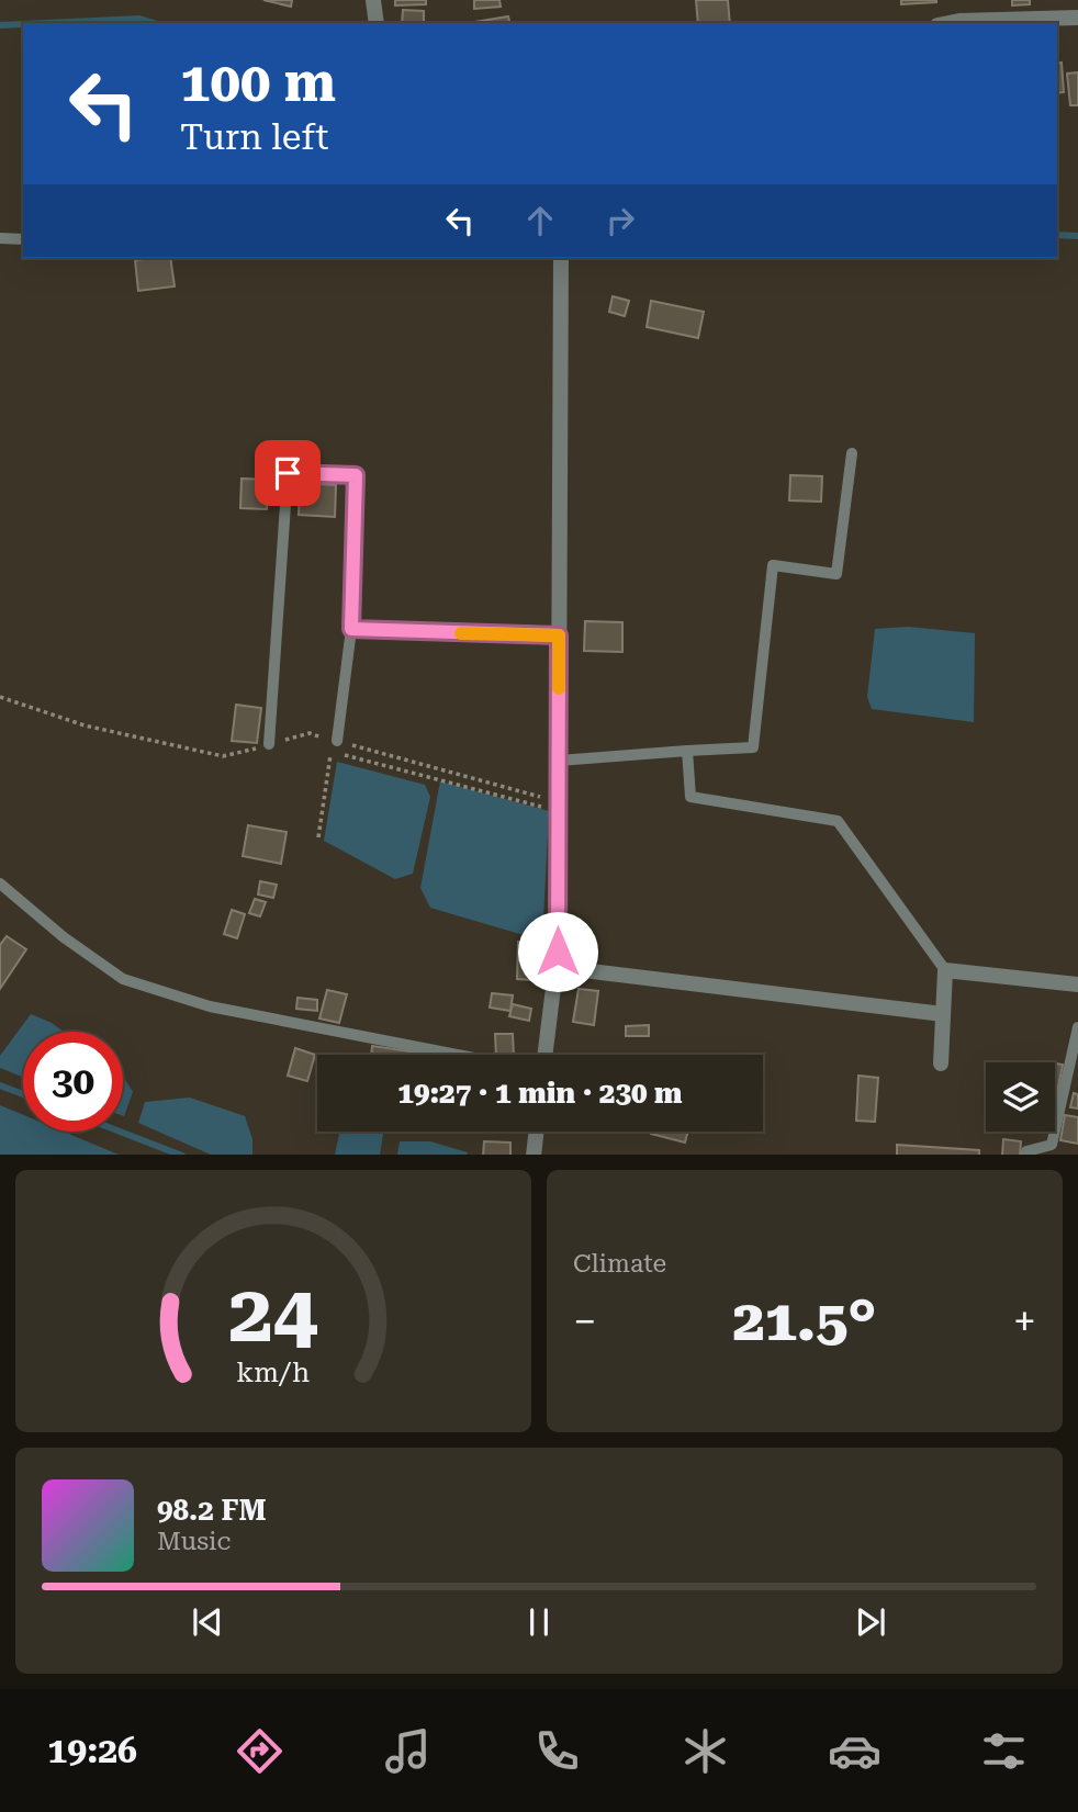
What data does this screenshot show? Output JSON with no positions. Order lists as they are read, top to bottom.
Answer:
{
  "page": {
    "turn": ["100 m", "Turn left"],
    "limit": "30",
    "trip": "19:27 · 1 min · 230 m",
    "tile": "Climate",
    "heat": ["−", "21.5°", "+"],
    "song": ["98.2 FM", "Music"],
    "tabs": "19:26",
    "gauge": ["24", "km/h"]
  }
}
